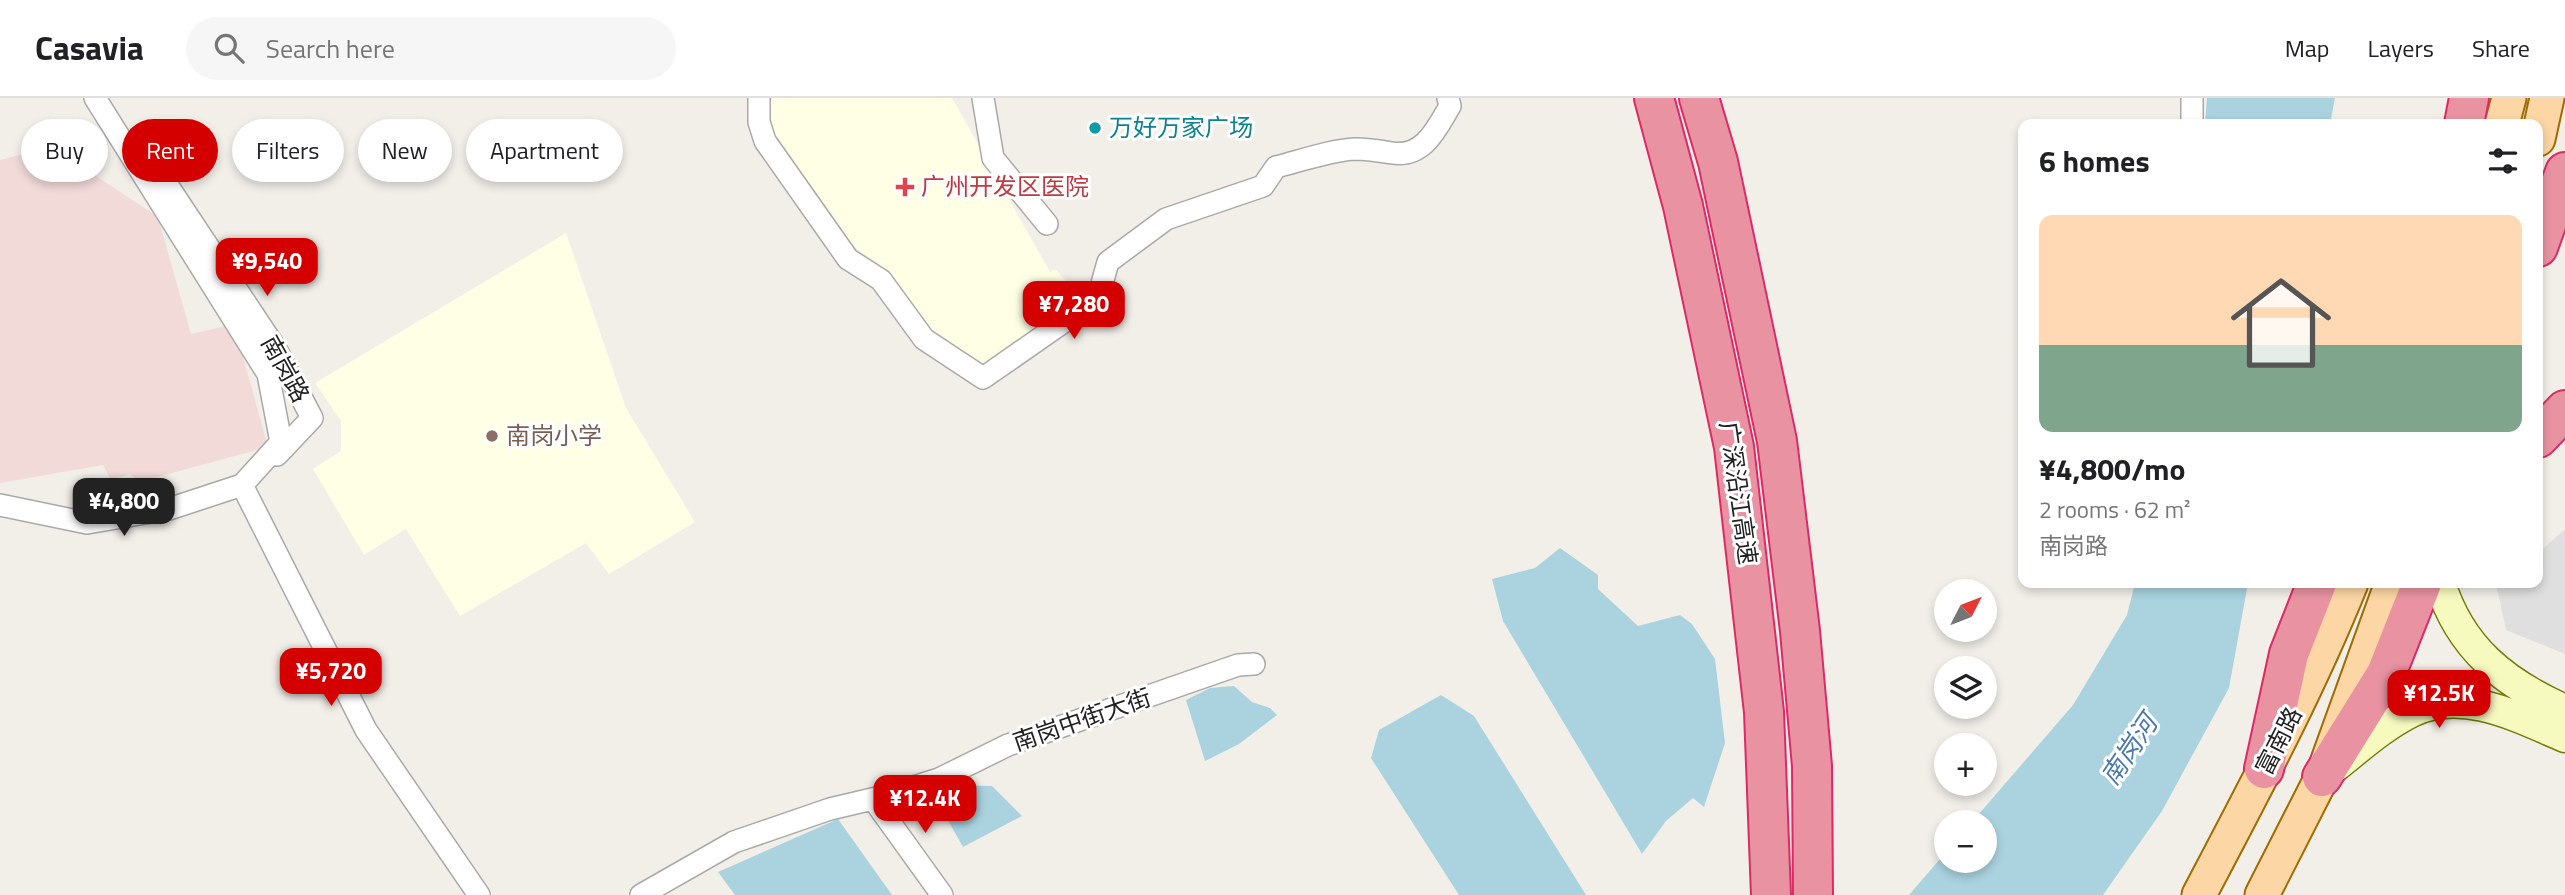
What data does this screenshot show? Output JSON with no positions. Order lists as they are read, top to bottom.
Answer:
{
  "streets": {
    "highway": ["广深沿江高速"],
    "main road": ["富南路"],
    "street": ["南岗路", "南岗中街大街"]
  },
  "water": ["南岗河"],
  "places": {
    "other": ["万好万家广场", "南岗小学"],
    "health": ["广州开发区医院"]
  },
  "north": "top right",
  "page": {
    "header": "Casavia",
    "search": "Search here",
    "nav": ["Map", "Layers", "Share"],
    "chip": [
      "Buy",
      "Rent",
      "Filters",
      "New",
      "Apartment"
    ],
    "heading": "6 homes",
    "list": [
      {
        "name": "¥4,800/mo",
        "note": "2 rooms · 62 m² · 南岗路"
      }
    ],
    "price": [
      "¥9,540",
      "¥7,280",
      "¥4,800",
      "¥5,720",
      "¥12.5K",
      "¥12.4K"
    ],
    "map_buttons": ["+", "−"]
  }
}
